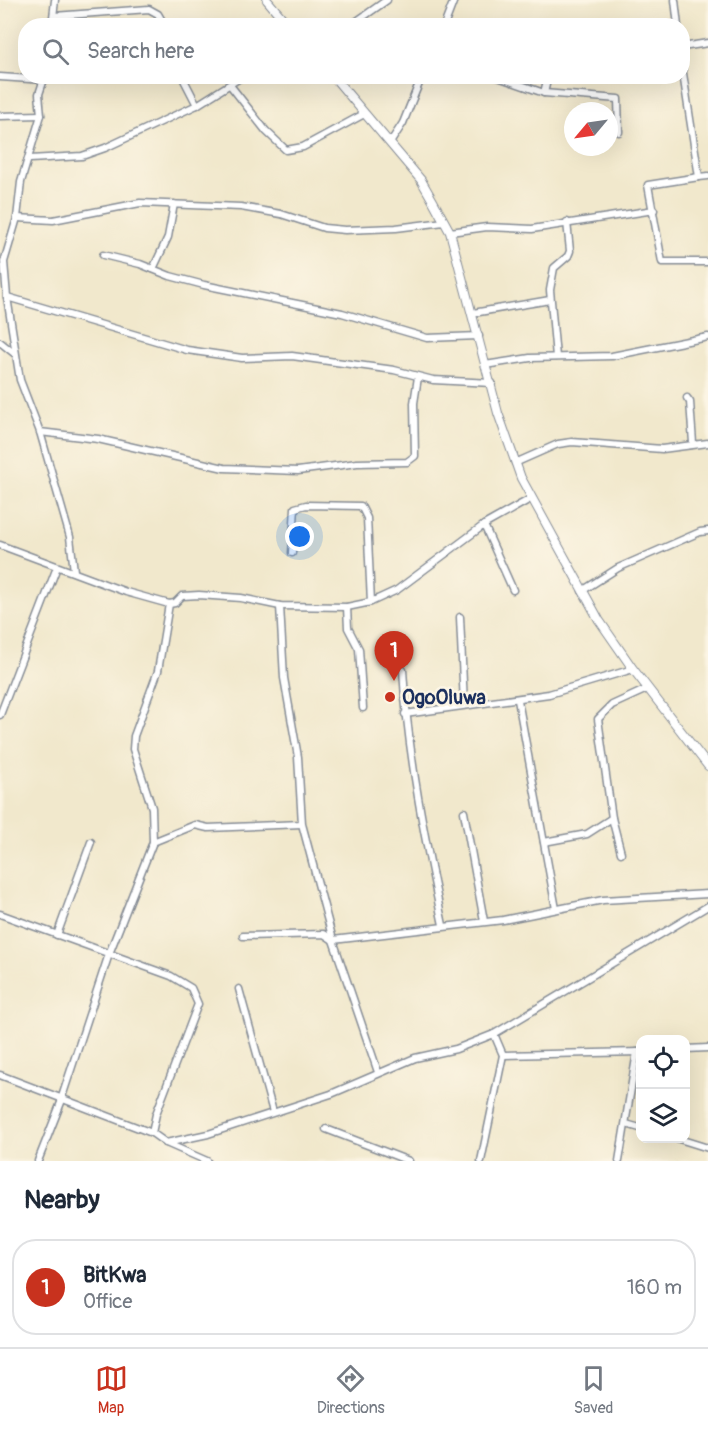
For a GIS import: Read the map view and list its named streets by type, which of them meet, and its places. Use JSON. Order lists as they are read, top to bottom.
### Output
{
  "places": ["OgoOluwa"],
  "north": "bottom left",
  "page": {
    "search": "Search here",
    "pins": "1",
    "heading": "Nearby",
    "list": [
      {
        "mark": "1",
        "name": "BitKwa",
        "note": "Office",
        "value": "160 m"
      }
    ],
    "nav": ["Map", "Directions", "Saved"]
  }
}
